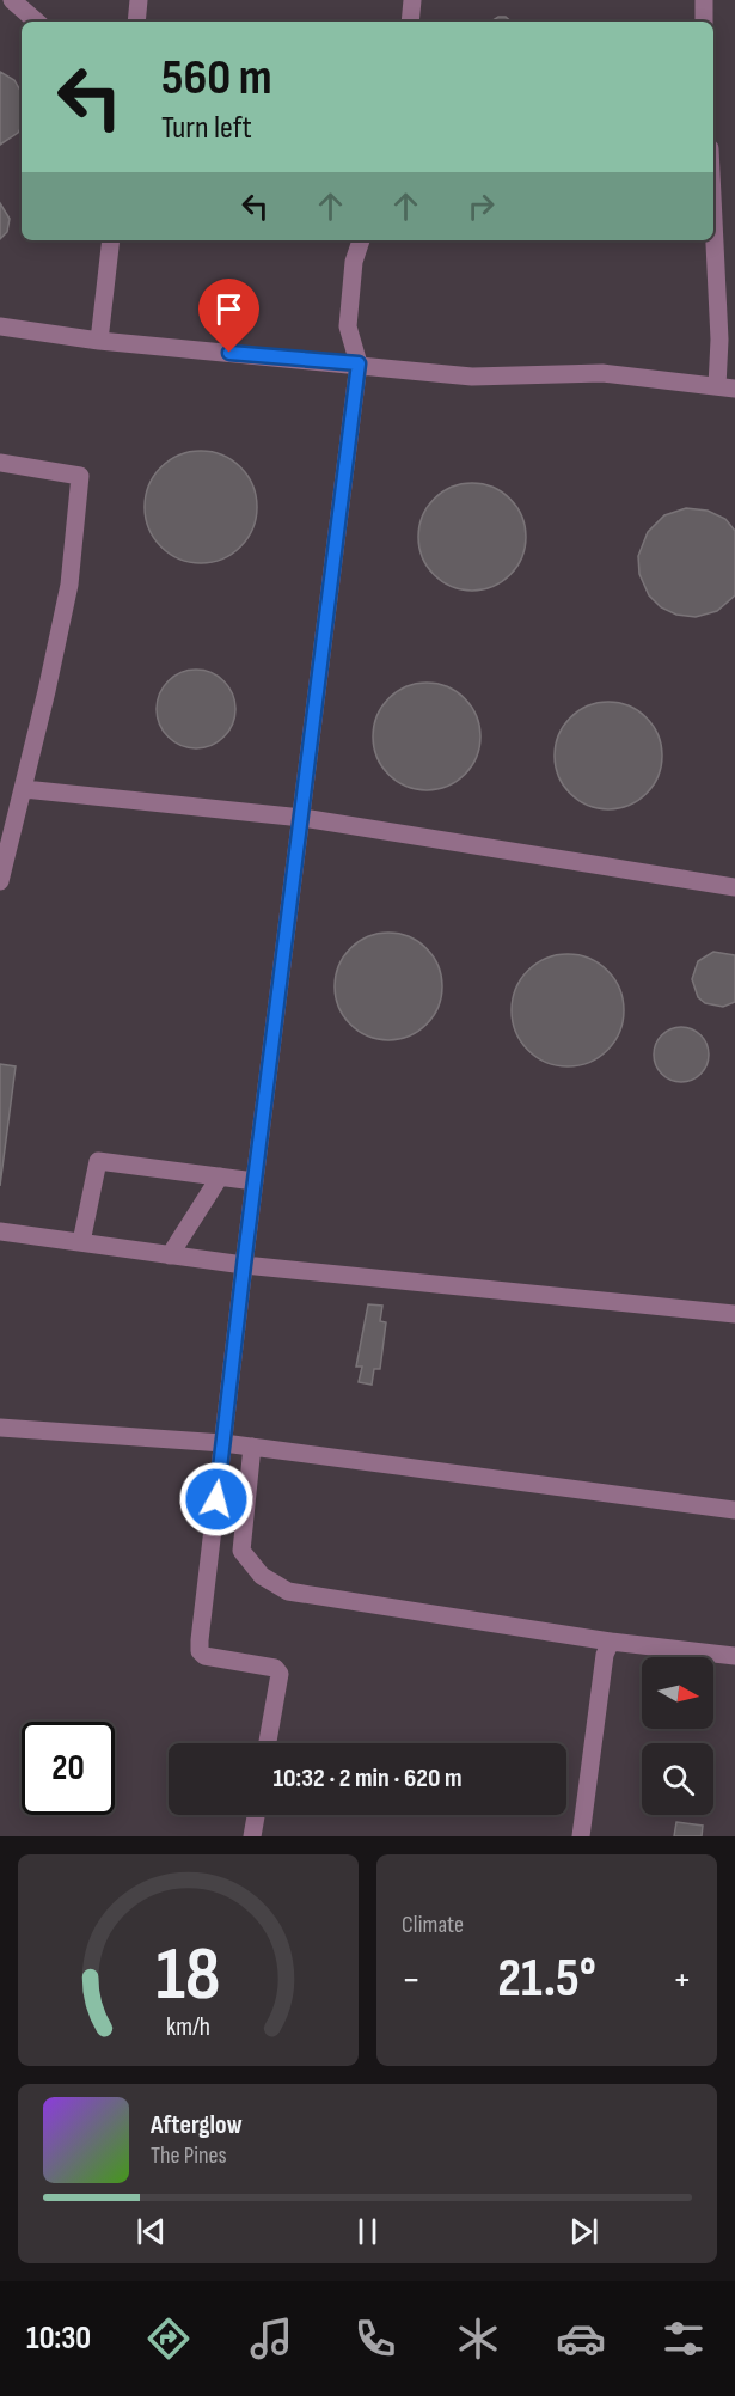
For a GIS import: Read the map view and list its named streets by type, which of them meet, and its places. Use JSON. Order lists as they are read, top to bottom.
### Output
{
  "north": "right",
  "page": {
    "turn": ["560 m", "Turn left"],
    "limit": "20",
    "trip": "10:32 · 2 min · 620 m",
    "tile": "Climate",
    "heat": ["−", "21.5°", "+"],
    "song": ["Afterglow", "The Pines"],
    "tabs": "10:30",
    "gauge": ["18", "km/h"]
  }
}
